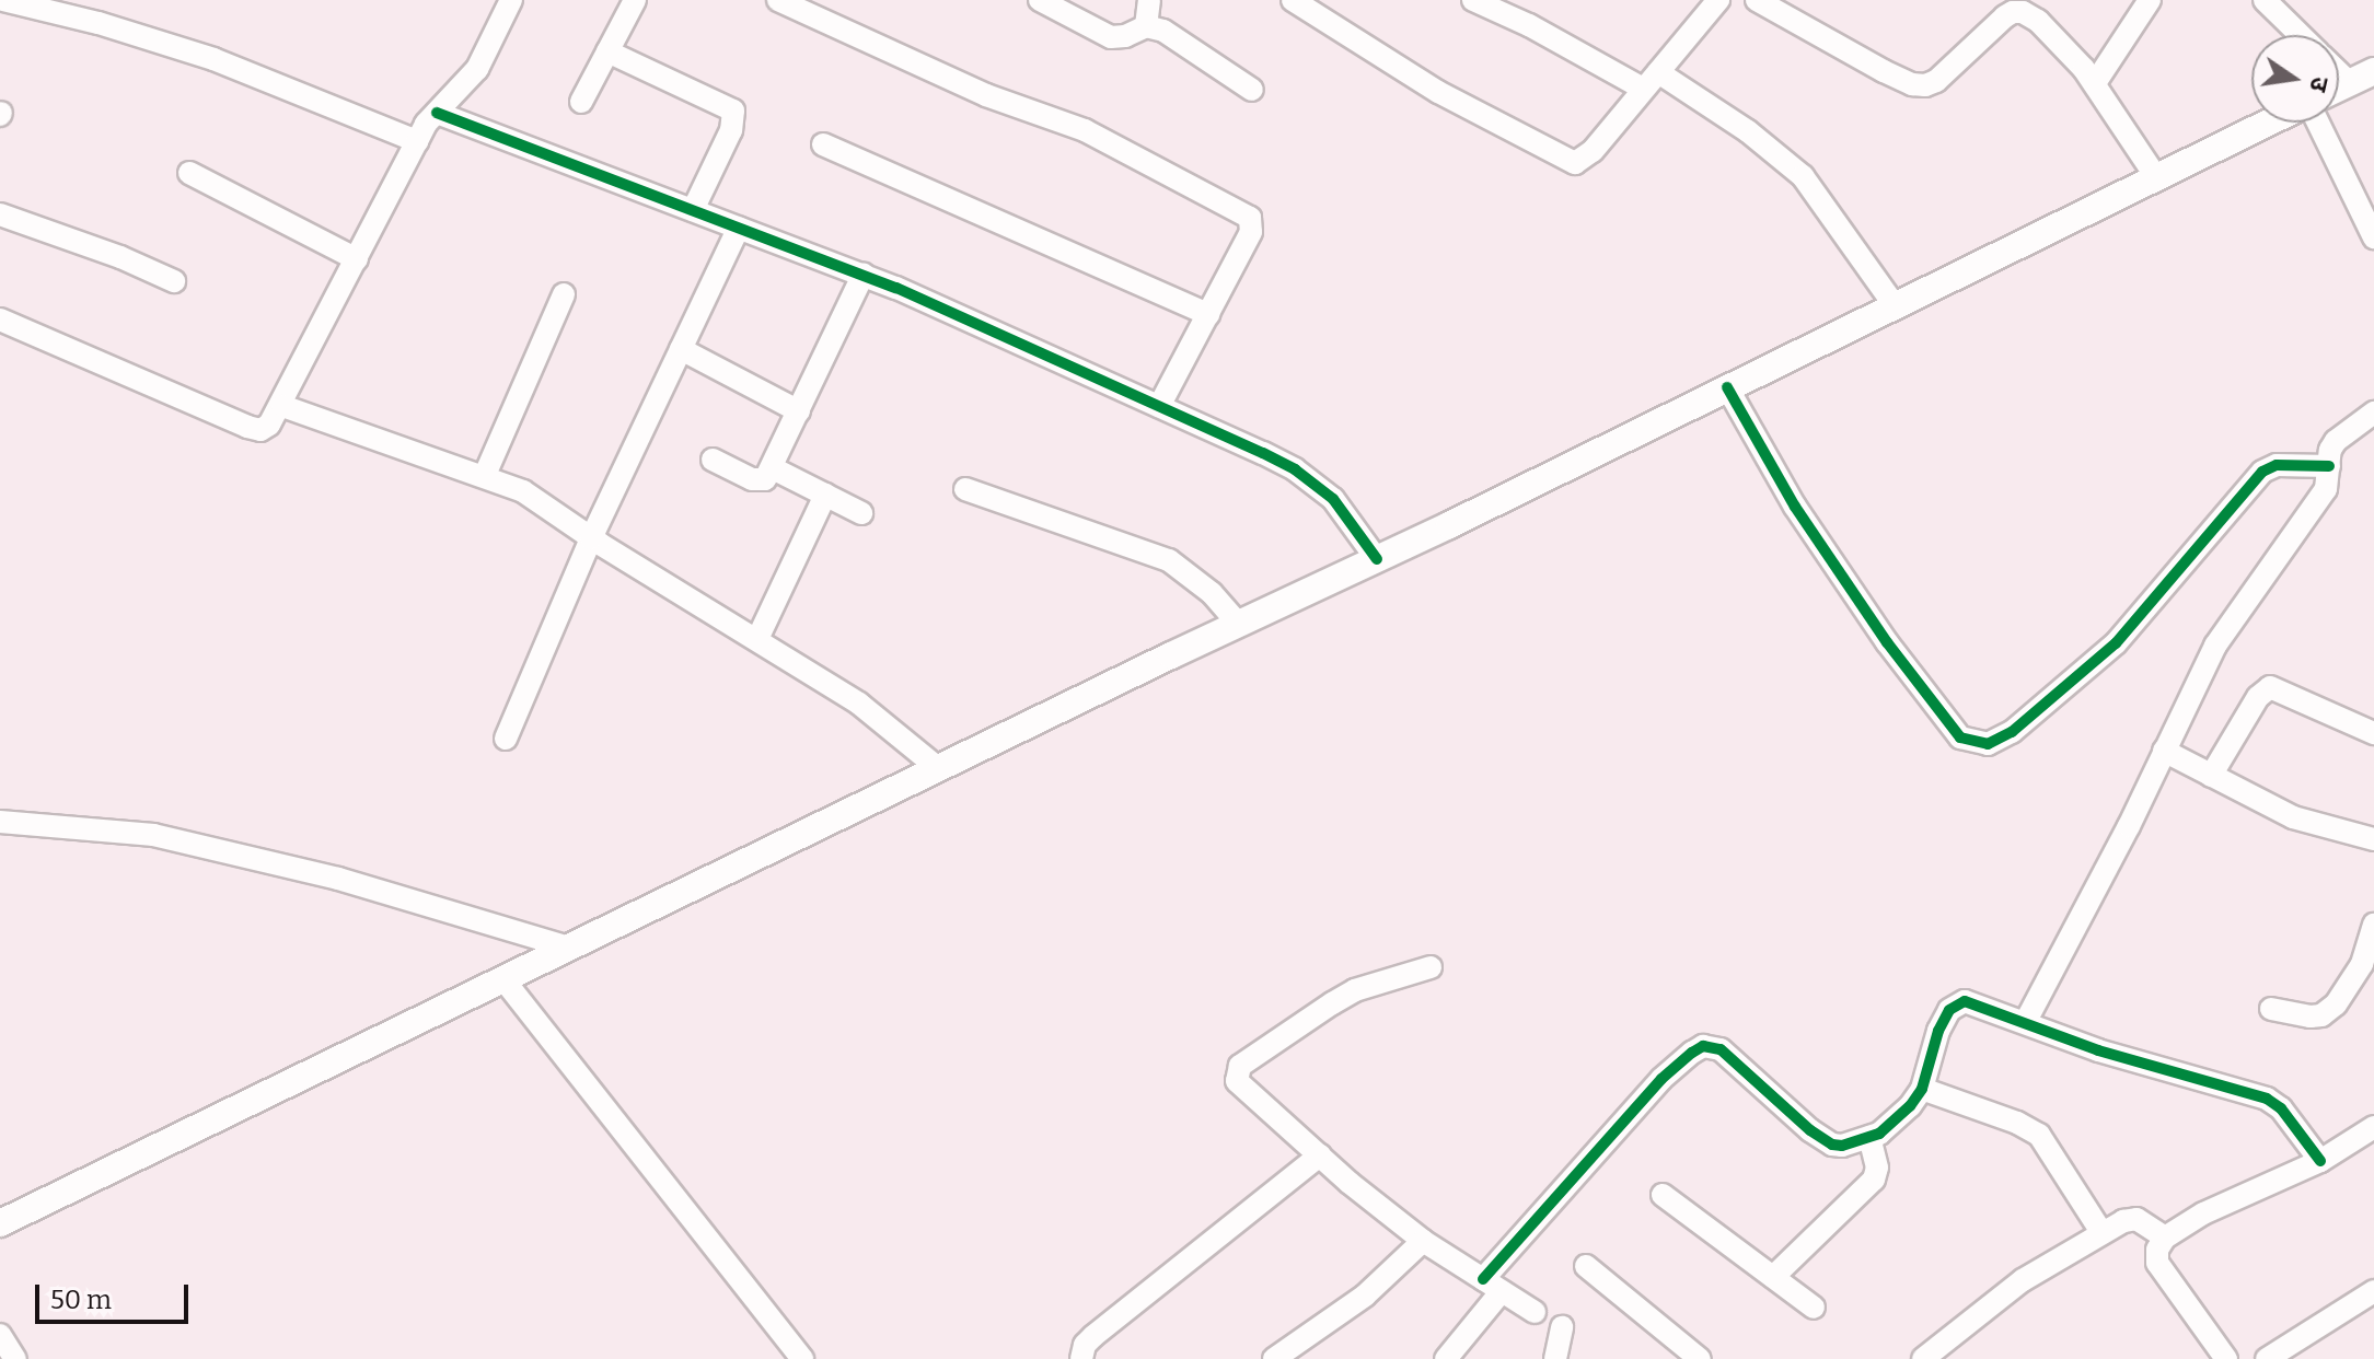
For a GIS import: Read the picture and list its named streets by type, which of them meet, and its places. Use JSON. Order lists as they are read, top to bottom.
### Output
{
  "scale_bar": "50 m",
  "north": "right"
}
